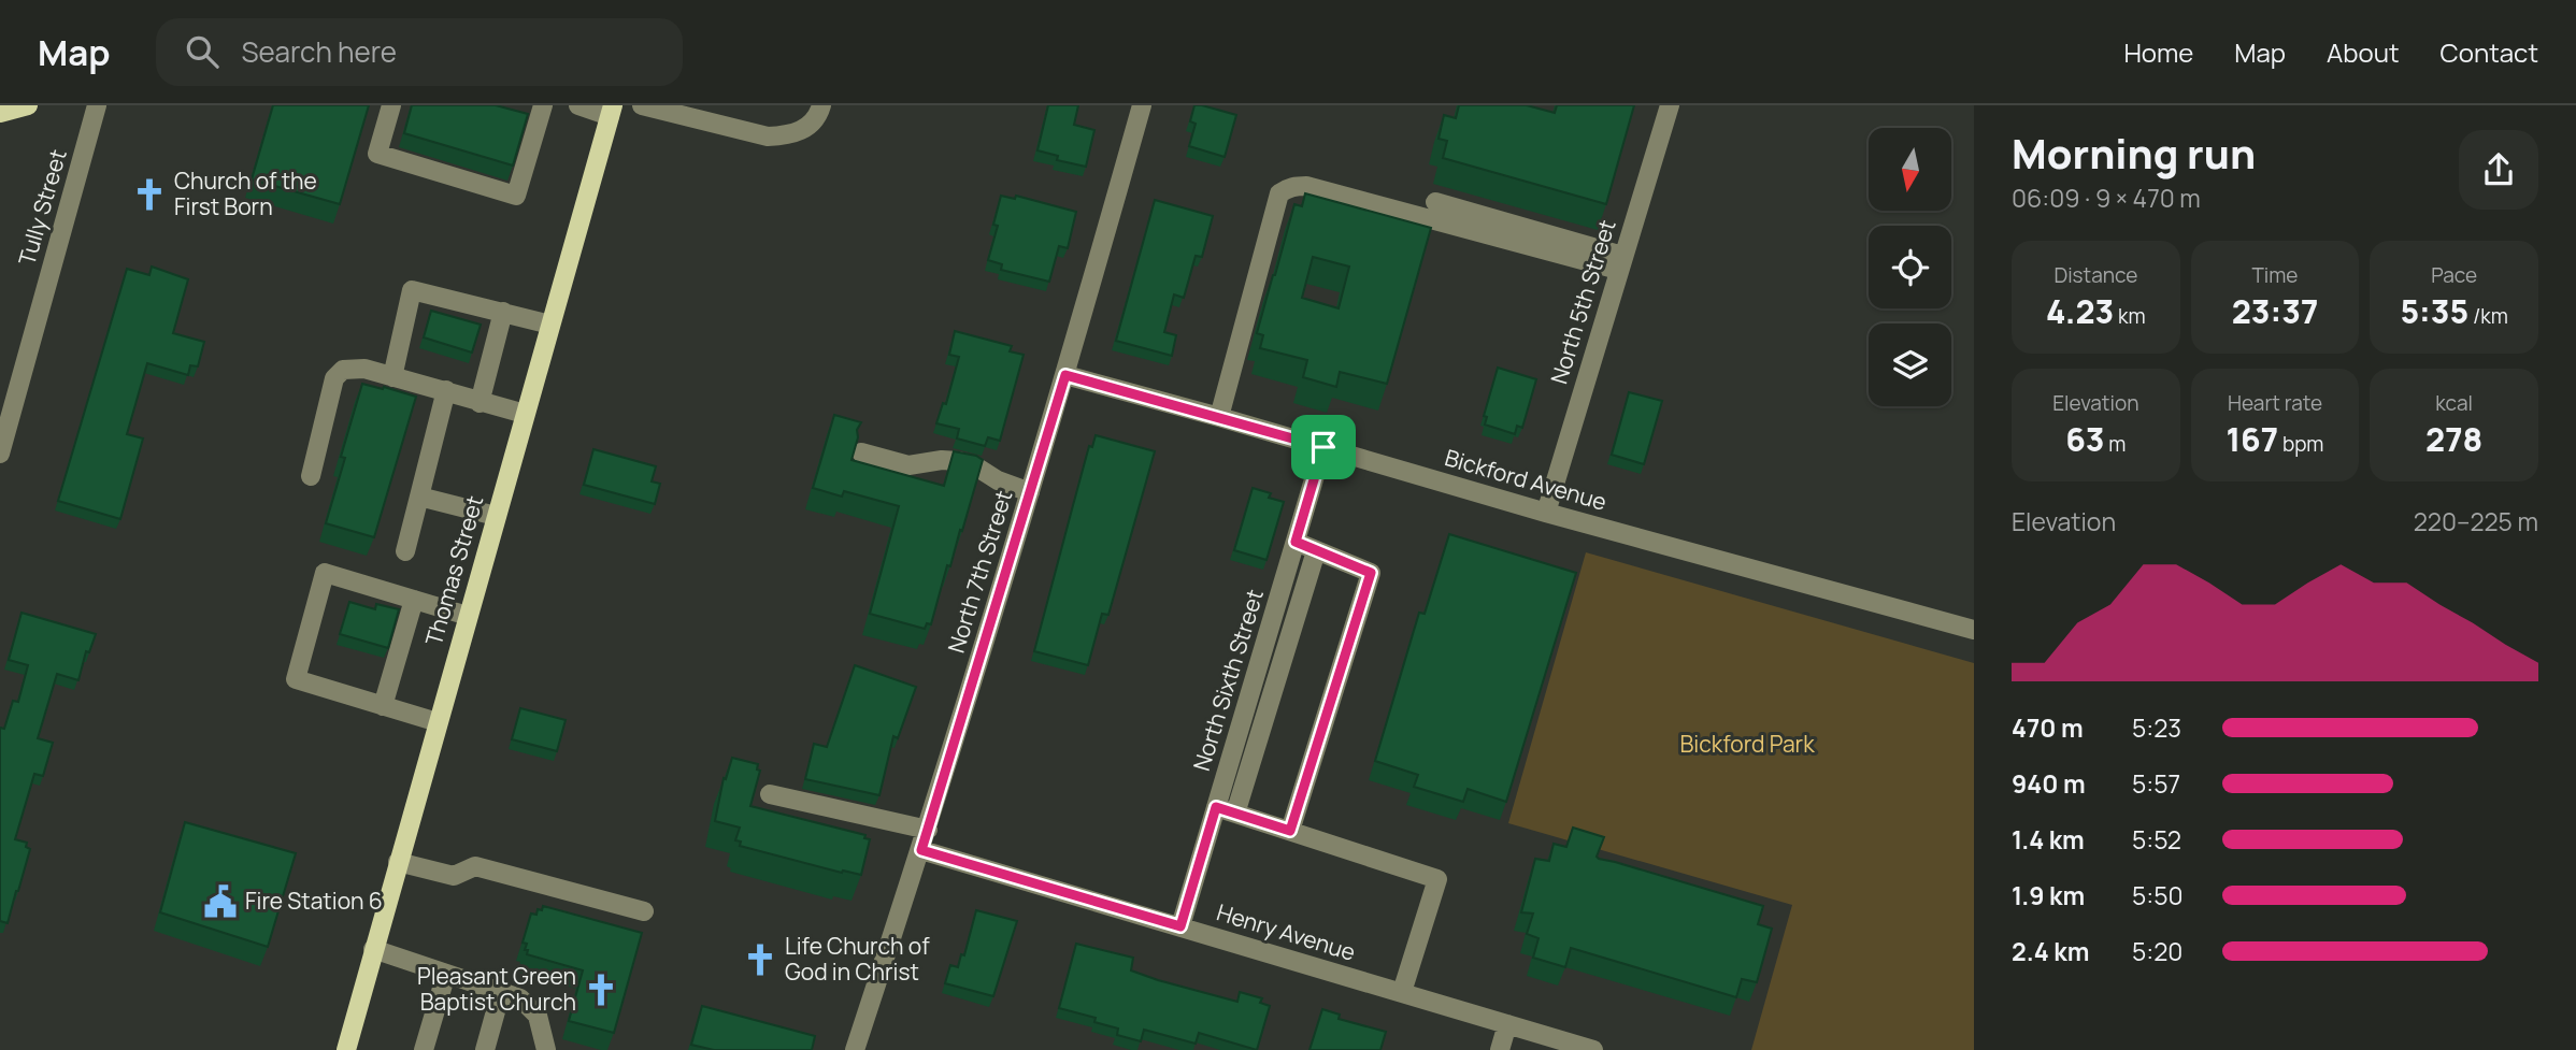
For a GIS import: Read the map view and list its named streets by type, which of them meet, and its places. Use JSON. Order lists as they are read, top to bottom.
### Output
{
  "streets": {
    "main road": ["Thomas Street"],
    "street": [
      "Tully Street",
      "North 5th Street",
      "Bickford Avenue",
      "North 7th Street",
      "North Sixth Street",
      "Henry Avenue"
    ]
  },
  "crossings": [
    ["North 5th Street", "Bickford Avenue"],
    ["Bickford Avenue", "North 7th Street"],
    ["Bickford Avenue", "North Sixth Street"],
    ["North 7th Street", "Henry Avenue"],
    ["North Sixth Street", "Henry Avenue"]
  ],
  "parks": ["Bickford Park"],
  "places": {
    "church": ["Church of the First Born", "Life Church of God in Christ", "Pleasant Green Baptist Church"],
    "public building": ["Fire Station 6"]
  },
  "north": "bottom",
  "page": {
    "header": "Map",
    "search": "Search here",
    "nav": [
      "Home",
      "Map",
      "About",
      "Contact"
    ],
    "heading": ["Morning run", "06:09 · 9 × 470 m"],
    "stats": [
      ["Distance", "4.23 km"],
      ["Time", "23:37"],
      ["Pace", "5:35 /km"],
      ["Elevation", "63 m"],
      ["Heart rate", "167 bpm"],
      ["kcal", "278"]
    ],
    "chart": ["Elevation", "220–225 m"],
    "list": [
      {
        "name": "470 m",
        "note": "5:23"
      },
      {
        "name": "940 m",
        "note": "5:57"
      },
      {
        "name": "1.4 km",
        "note": "5:52"
      },
      {
        "name": "1.9 km",
        "note": "5:50"
      },
      {
        "name": "2.4 km",
        "note": "5:20"
      }
    ]
  }
}
